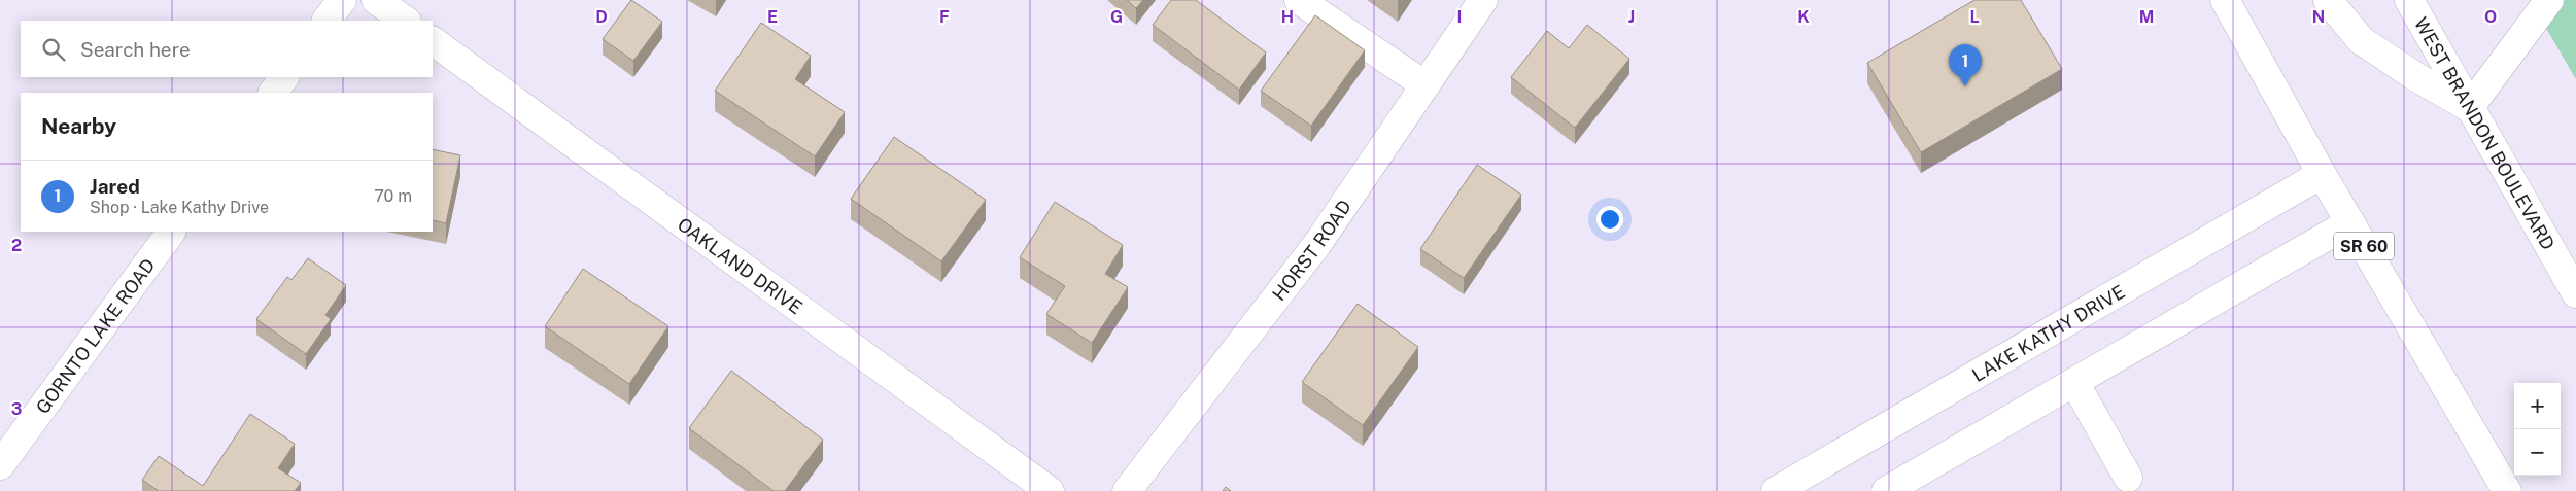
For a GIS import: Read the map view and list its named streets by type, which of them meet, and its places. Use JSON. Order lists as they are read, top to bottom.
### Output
{
  "streets": {
    "main road": [
      "WEST BRANDON BOULEVARD",
      "SR 60",
      "HORST ROAD",
      "OAKLAND DRIVE",
      "LAKE KATHY DRIVE",
      "GORNTO LAKE ROAD"
    ]
  },
  "crossings": [
    ["SR 60", "LAKE KATHY DRIVE"]
  ],
  "page": {
    "search": "Search here",
    "pins": "1",
    "heading": "Nearby",
    "list": [
      {
        "mark": "1",
        "name": "Jared",
        "note": "Shop · Lake Kathy Drive",
        "value": "70 m"
      }
    ],
    "map_buttons": ["+", "−"]
  },
  "grid": {
    "columns": [
      "D",
      "E",
      "F",
      "G",
      "H",
      "I",
      "J",
      "K",
      "L",
      "M",
      "N",
      "O"
    ],
    "rows": ["2", "3"]
  }
}
